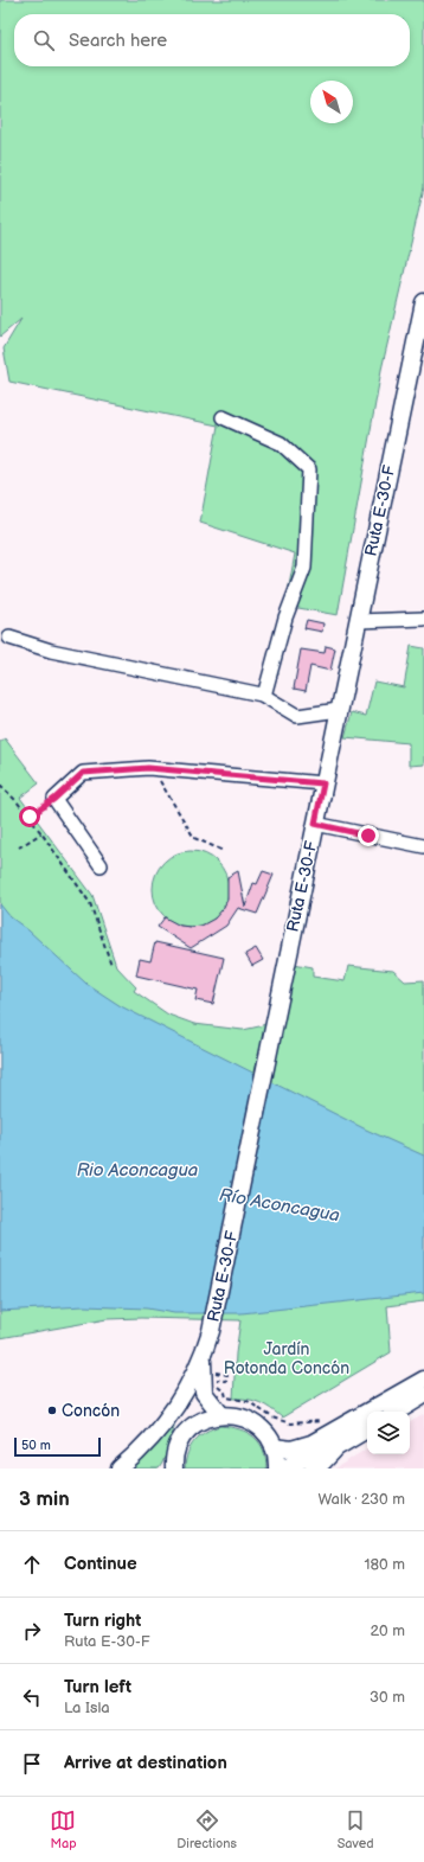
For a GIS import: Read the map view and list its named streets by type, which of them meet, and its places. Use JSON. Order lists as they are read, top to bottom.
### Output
{
  "streets": {
    "main road": ["Ruta E-30-F"]
  },
  "water": ["Rio Aconcagua", "Río Aconcagua"],
  "parks": ["Jardín Rotonda Concón"],
  "places": ["Concón"],
  "scale_bar": "50 m",
  "north": "top left",
  "page": {
    "search": "Search here",
    "scale": "50 m",
    "heading": ["3 min", "Walk · 230 m"],
    "list": [
      ["Continue", "180 m"],
      ["Turn right", "Ruta E-30-F", "20 m"],
      ["Turn left", "La Isla", "30 m"],
      "Arrive at destination"
    ],
    "nav": ["Map", "Directions", "Saved"]
  }
}
